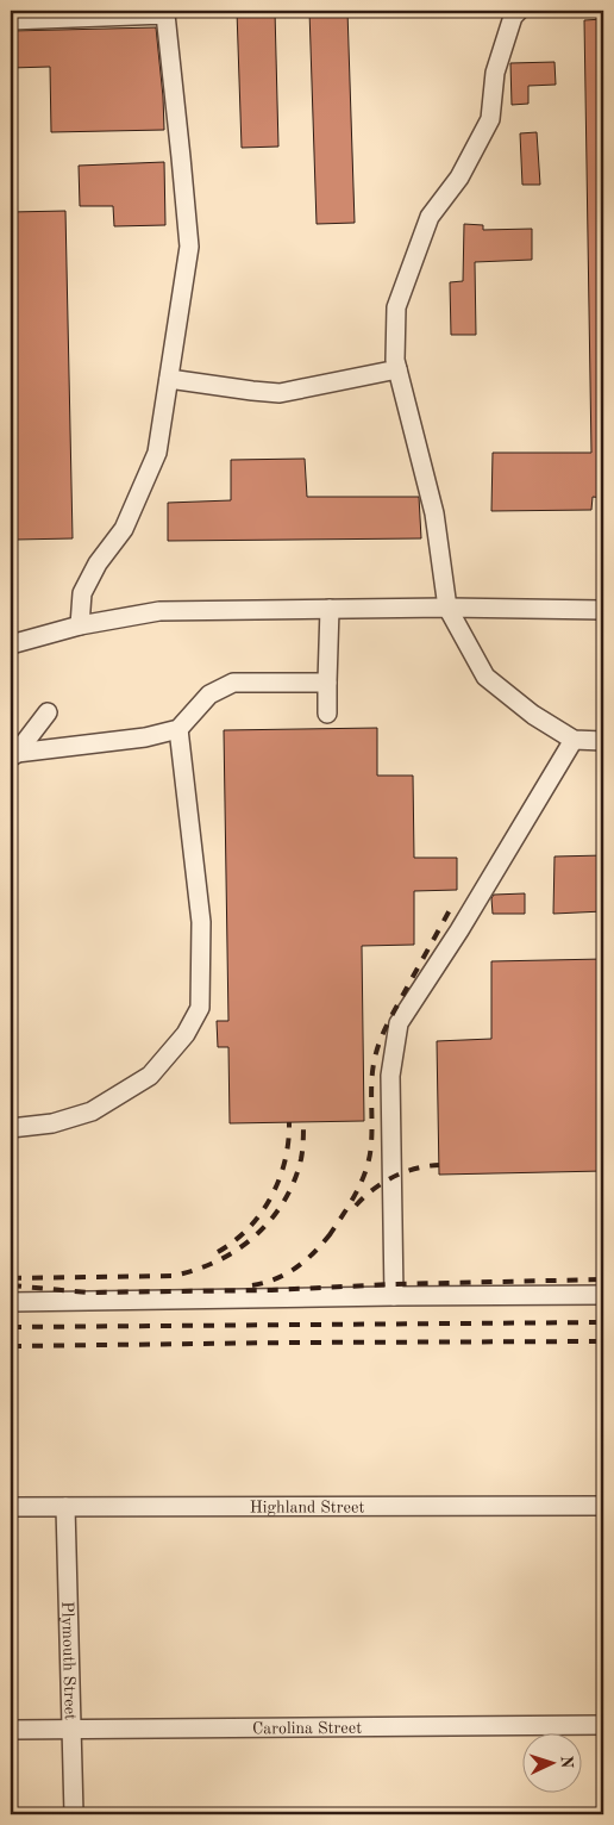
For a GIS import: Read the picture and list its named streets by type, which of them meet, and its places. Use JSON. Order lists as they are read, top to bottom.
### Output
{
  "streets": {
    "street": ["Highland Street", "Plymouth Street", "Carolina Street"]
  },
  "crossings": [
    ["Highland Street", "Plymouth Street"],
    ["Plymouth Street", "Carolina Street"]
  ],
  "north": "right"
}
